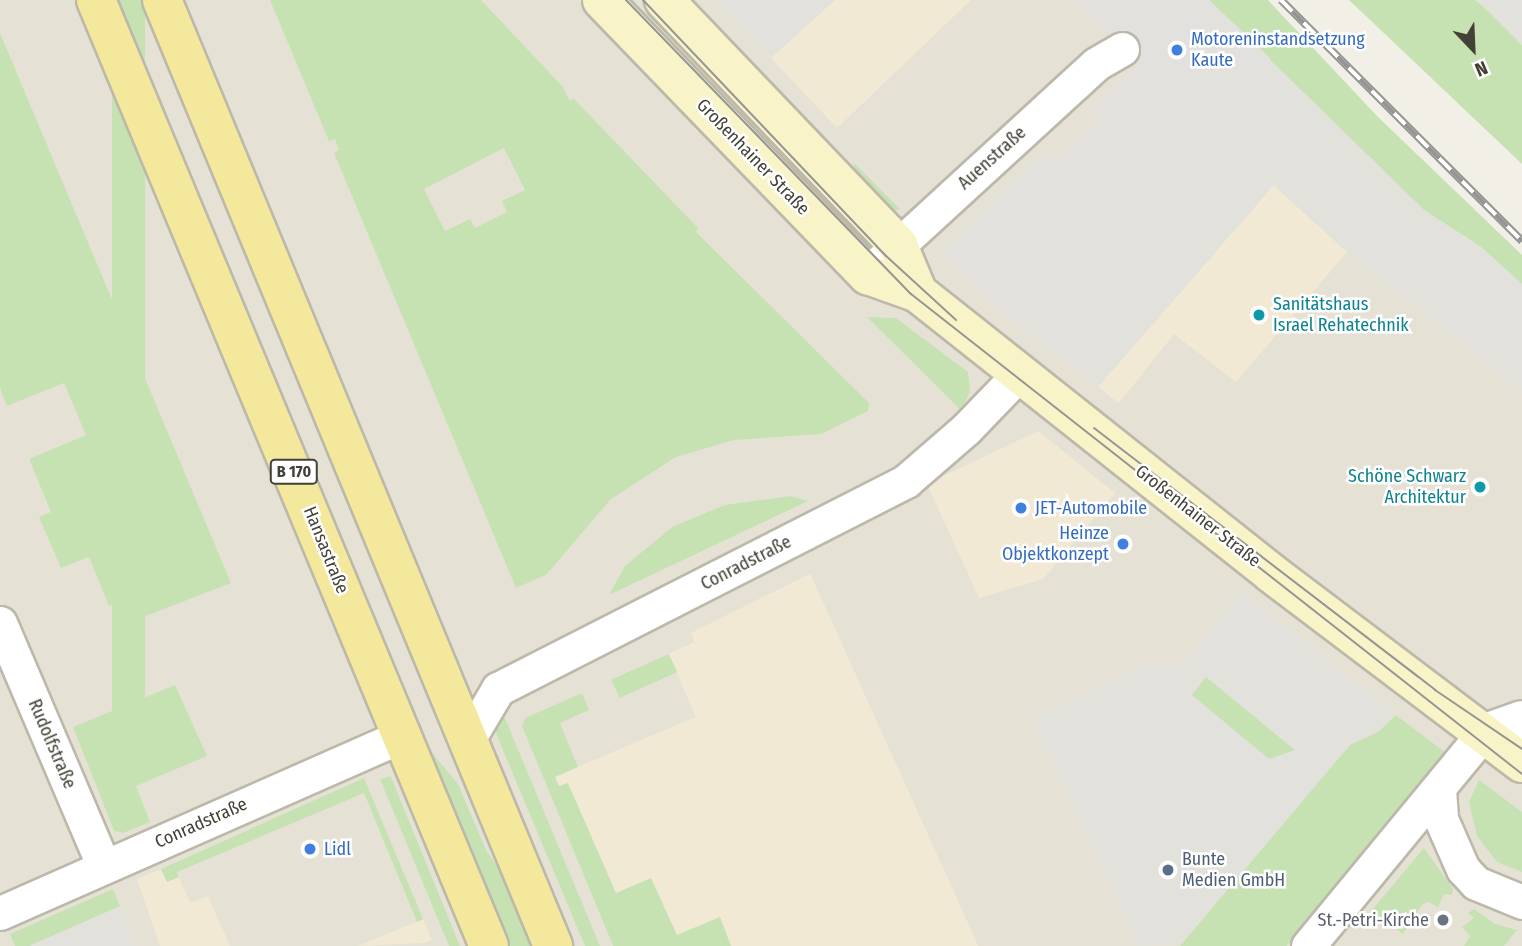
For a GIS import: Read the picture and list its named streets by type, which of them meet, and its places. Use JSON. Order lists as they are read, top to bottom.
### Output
{
  "streets": {
    "main road": ["Großenhainer Straße", "B 170", "Hansastraße"],
    "street": ["Auenstraße", "Conradstraße", "Rudolfstraße"]
  },
  "crossings": [
    ["Großenhainer Straße", "Auenstraße"],
    ["Großenhainer Straße", "Conradstraße"],
    ["Hansastraße", "Conradstraße"],
    ["Conradstraße", "Rudolfstraße"]
  ],
  "places": [
    "Motoreninstandsetzung Kaute",
    "Sanitätshaus Israel Rehatechnik",
    "Schöne Schwarz Architektur",
    "JET-Automobile",
    "Heinze Objektkonzept",
    "Lidl",
    "Bunte Medien GmbH",
    "St.-Petri-Kirche"
  ],
  "north": "bottom right"
}
